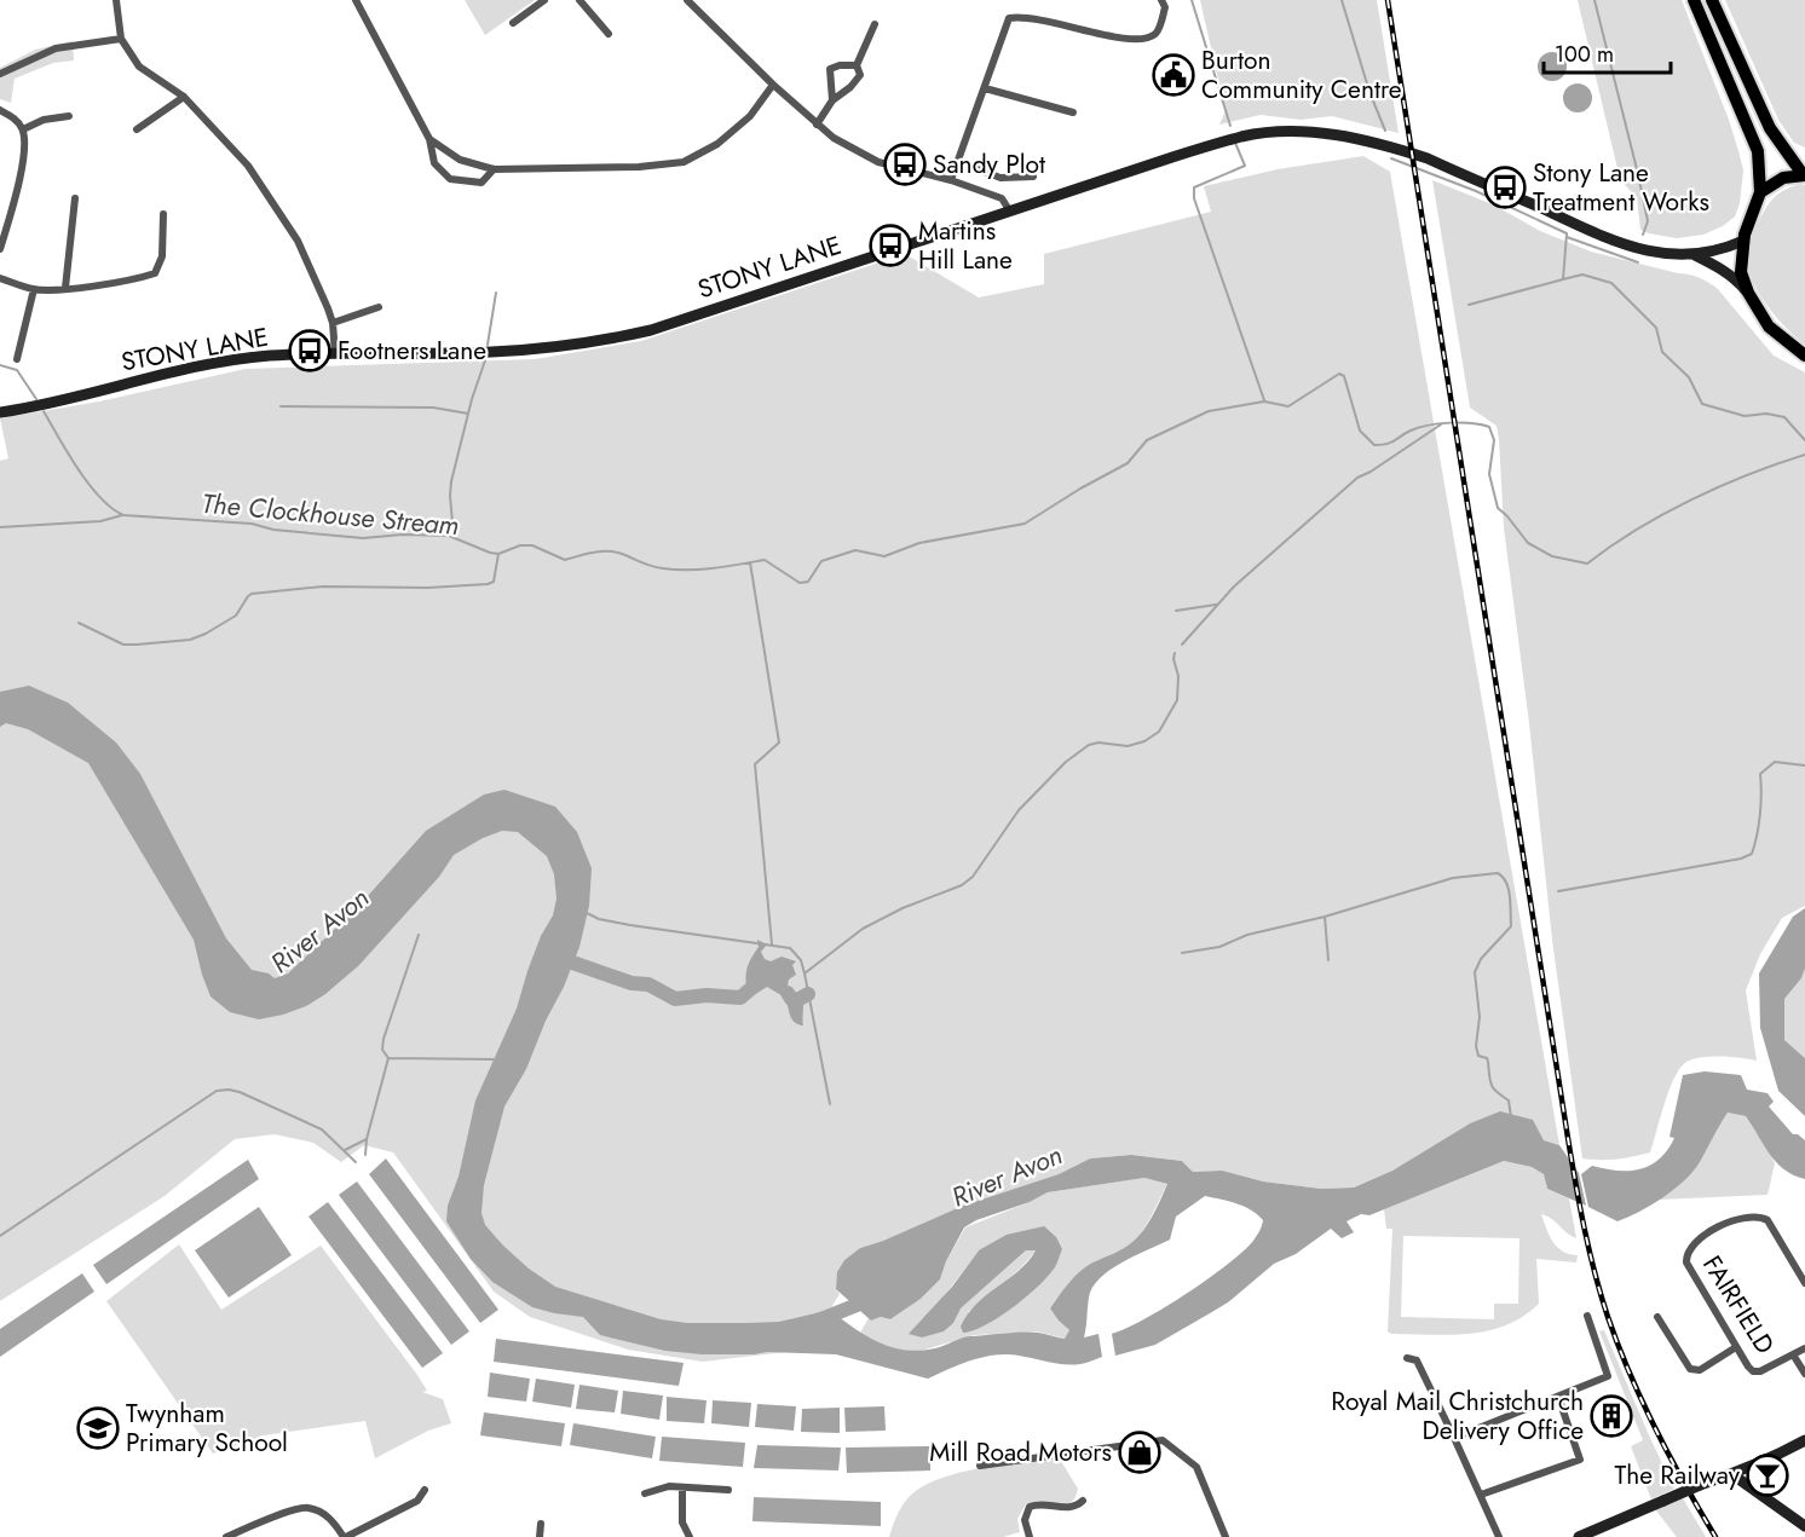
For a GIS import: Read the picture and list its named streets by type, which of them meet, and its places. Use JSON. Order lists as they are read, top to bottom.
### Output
{
  "streets": {
    "main road": ["STONY LANE"],
    "street": ["FAIRFIELD"]
  },
  "water": ["The Clockhouse Stream", "River Avon"],
  "places": {
    "public building": ["Burton Community Centre"],
    "bus stop": [
      "Sandy Plot",
      "Stony Lane Treatment Works",
      "Martins Hill Lane",
      "Footners Lane"
    ],
    "building": ["Royal Mail Christchurch Delivery Office"],
    "school or university": ["Twynham Primary School"],
    "shop": ["Mill Road Motors"],
    "bar": ["The Railway"]
  },
  "scale_bar": "100 m"
}
